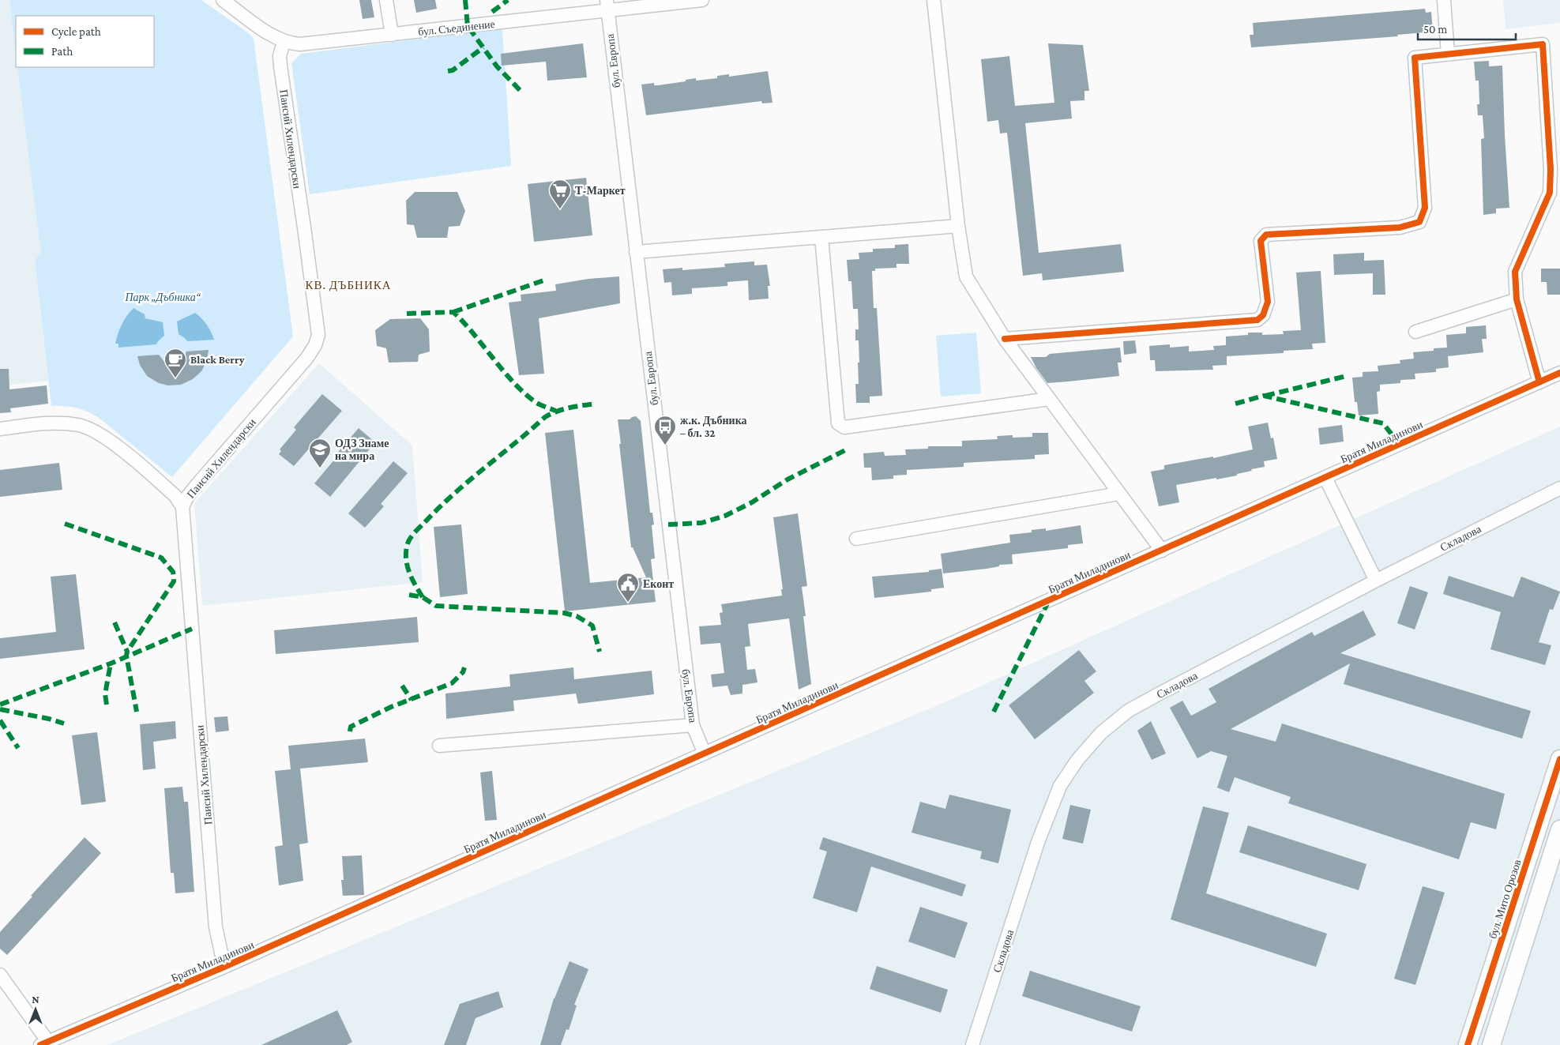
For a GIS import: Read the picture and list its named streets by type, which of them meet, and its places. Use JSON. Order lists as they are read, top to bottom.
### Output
{
  "streets": {
    "main road": ["бул. Мито Орозов"],
    "street": [
      "бул. Съединение",
      "бул. Европа",
      "Паисий Хилендарски",
      "Братя Миладинови",
      "Складова"
    ]
  },
  "crossings": [
    ["бул. Съединение", "бул. Европа"],
    ["бул. Съединение", "Паисий Хилендарски"],
    ["бул. Европа", "Братя Миладинови"],
    ["Паисий Хилендарски", "Братя Миладинови"]
  ],
  "districts": ["КВ. ДЪБНИКА"],
  "parks": ["Парк „Дъбника“"],
  "places": {
    "supermarket": ["Т-Маркет"],
    "cafe": ["Black Berry"],
    "bus stop": ["ж.к. Дъбника – бл. 32"],
    "school or university": ["ОДЗ Знаме на мира"],
    "public building": ["Еконт"]
  },
  "legend": ["Cycle path", "Path"],
  "scale_bar": "50 m",
  "north": "top"
}
